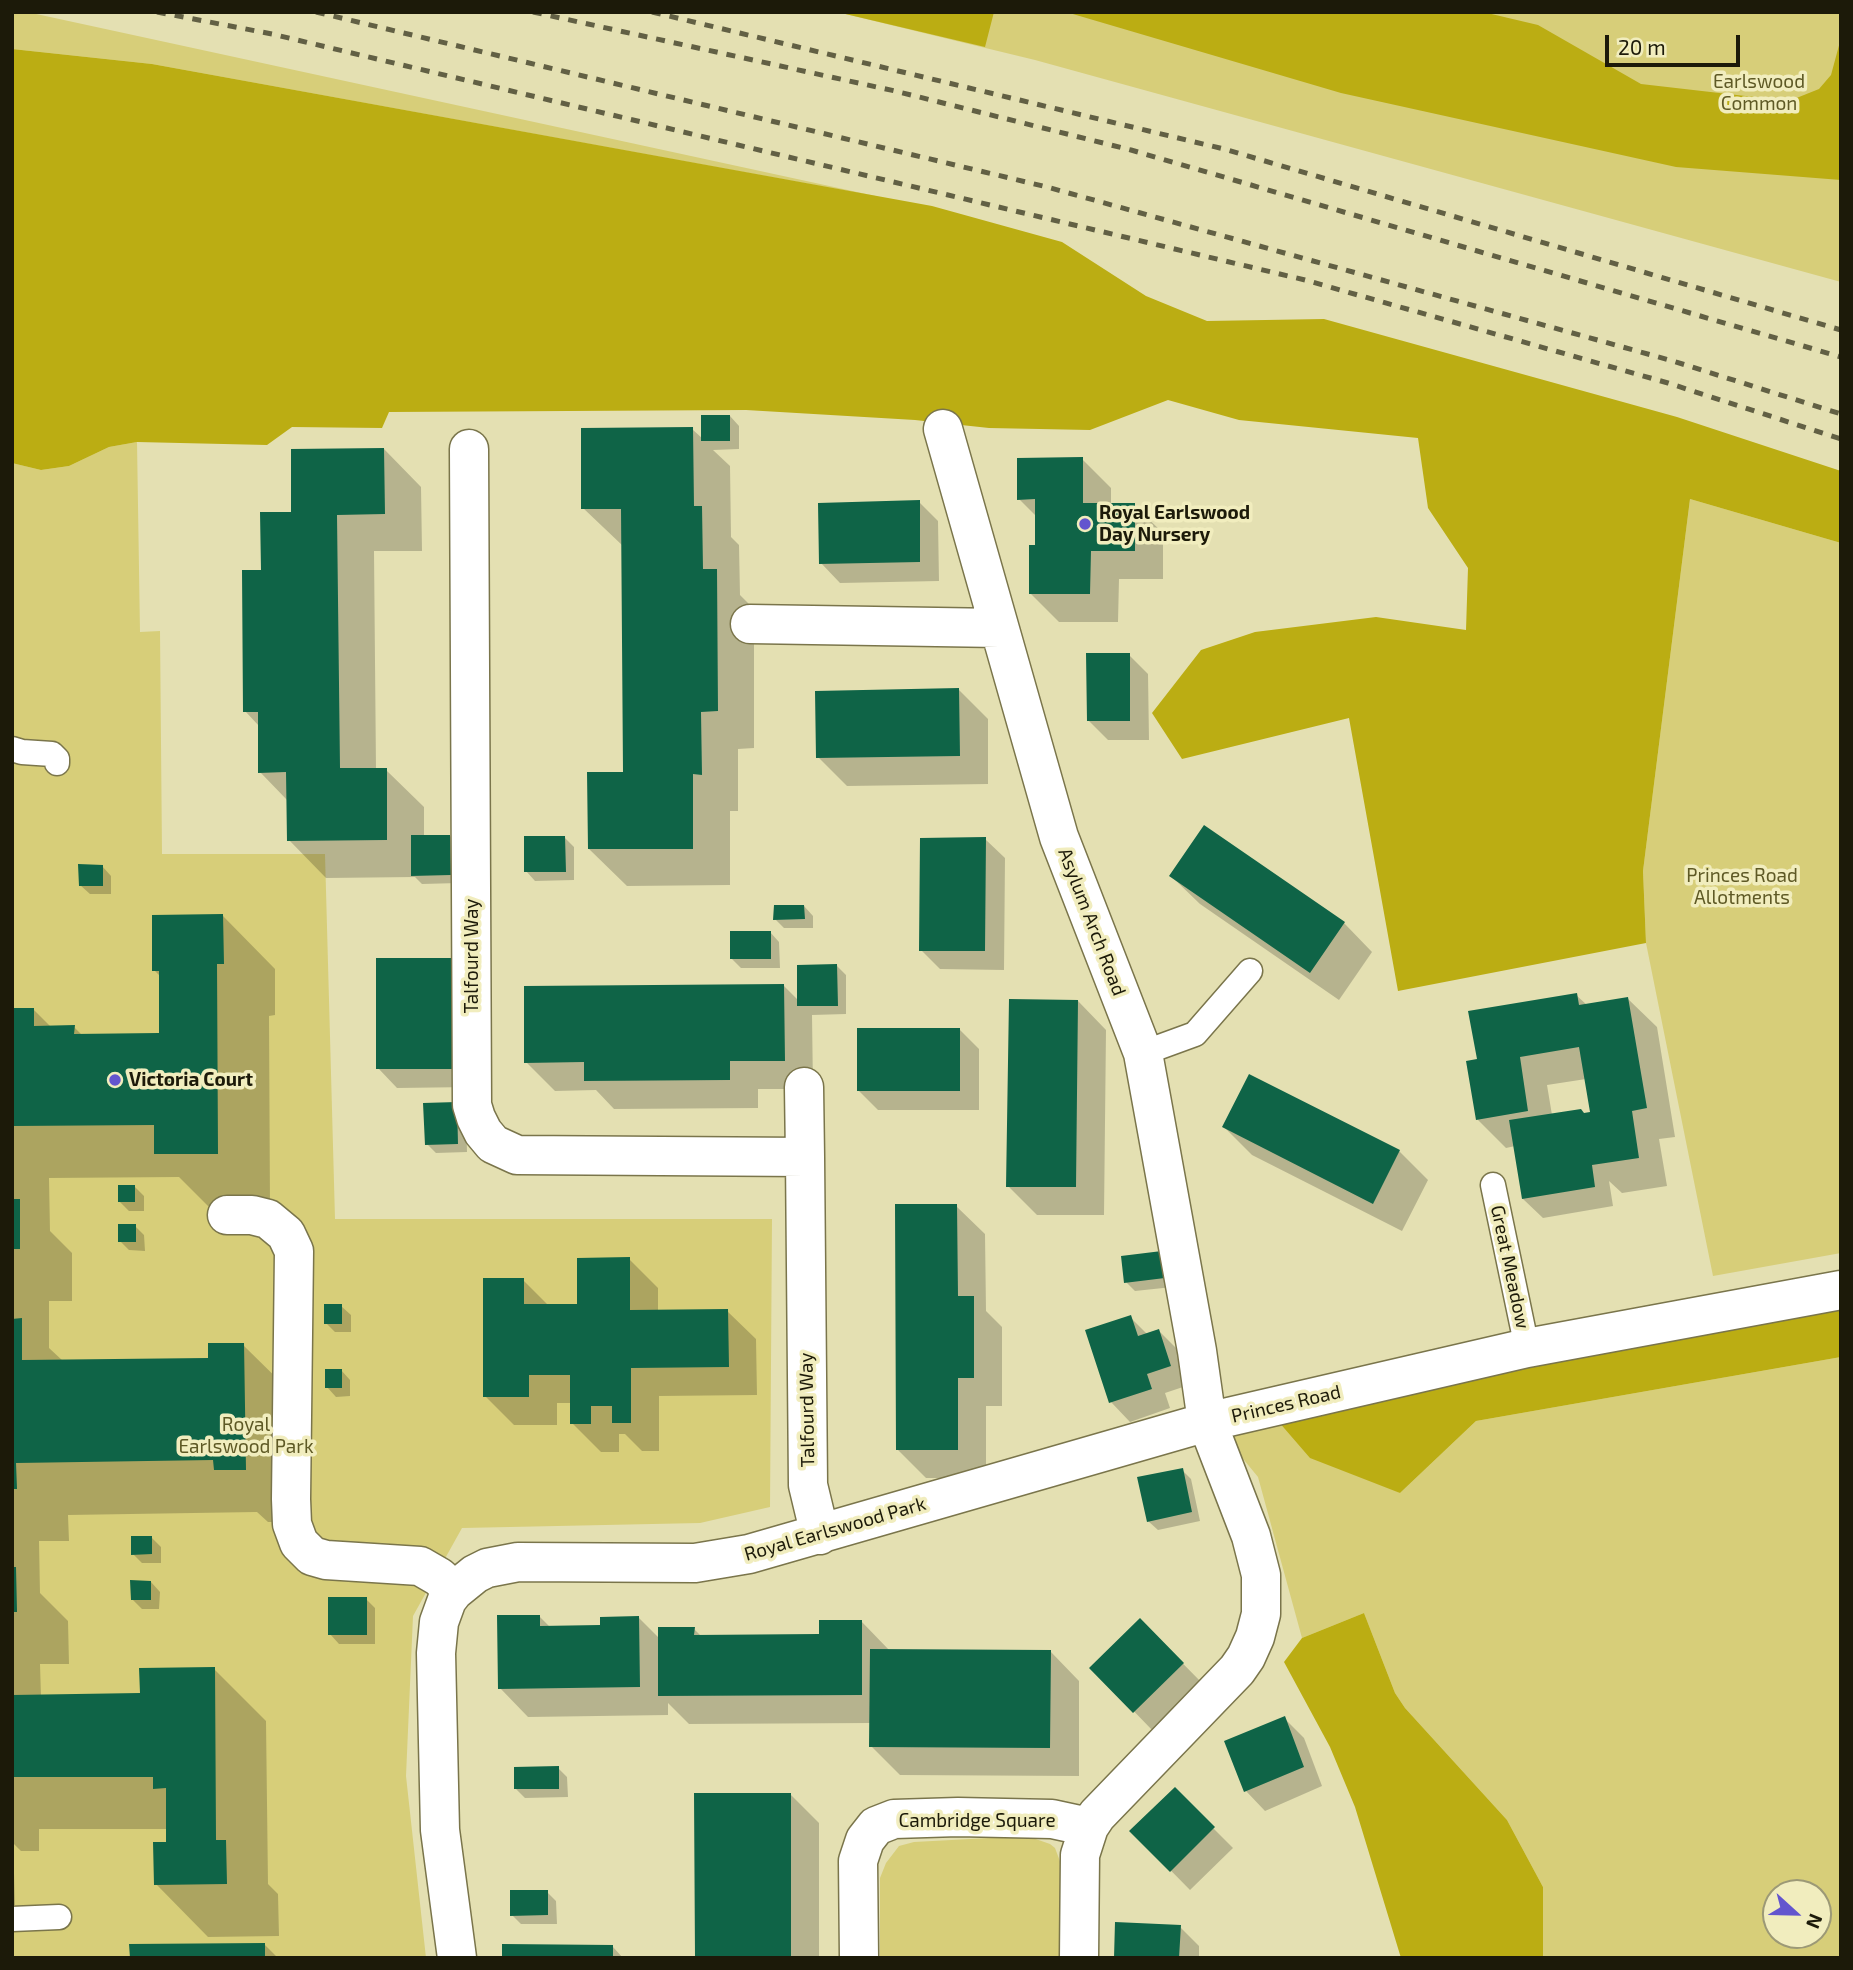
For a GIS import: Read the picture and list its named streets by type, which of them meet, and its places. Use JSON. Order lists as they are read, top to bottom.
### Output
{
  "streets": {
    "street": [
      "Asylum Arch Road",
      "Talfourd Way",
      "Princes Road",
      "Royal Earlswood Park",
      "Cambridge Square"
    ],
    "lane": ["Great Meadow"]
  },
  "crossings": [
    ["Asylum Arch Road", "Princes Road"],
    ["Asylum Arch Road", "Royal Earlswood Park"],
    ["Talfourd Way", "Royal Earlswood Park"],
    ["Great Meadow", "Princes Road"],
    ["Princes Road", "Royal Earlswood Park"],
    ["Princes Road", "Cambridge Square"]
  ],
  "parks": ["Earlswood Common", "Princes Road Allotments", "Royal Earlswood Park"],
  "places": ["Royal Earlswood Day Nursery", "Victoria Court"],
  "scale_bar": "20 m",
  "north": "right"
}
